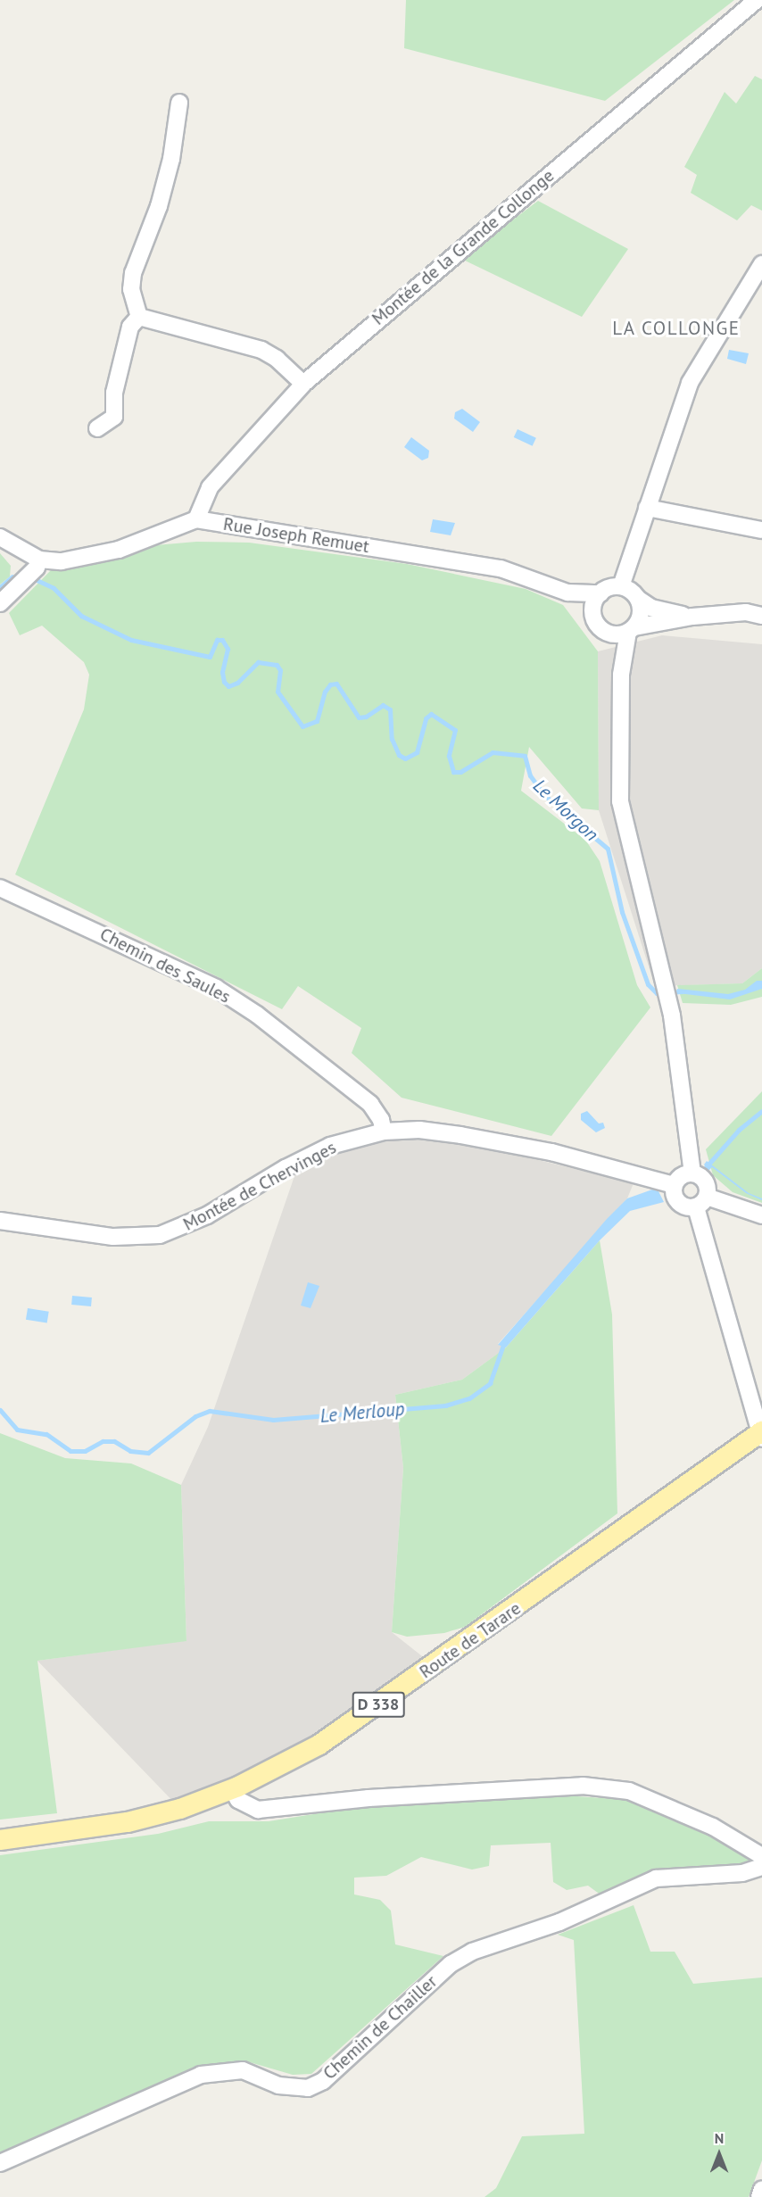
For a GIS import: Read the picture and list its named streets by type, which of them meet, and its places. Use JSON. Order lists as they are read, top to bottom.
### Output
{
  "streets": {
    "main road": ["Route de Tarare", "D 338"],
    "street": [
      "Montée de la Grande Collonge",
      "Rue Joseph Remuet",
      "Chemin des Saules",
      "Montée de Chervinges",
      "Chemin de Chailler"
    ]
  },
  "crossings": [
    ["Montée de la Grande Collonge", "Rue Joseph Remuet"],
    ["Chemin des Saules", "Montée de Chervinges"]
  ],
  "districts": ["LA COLLONGE"],
  "water": ["Le Morgon", "Le Merloup"],
  "north": "top"
}
